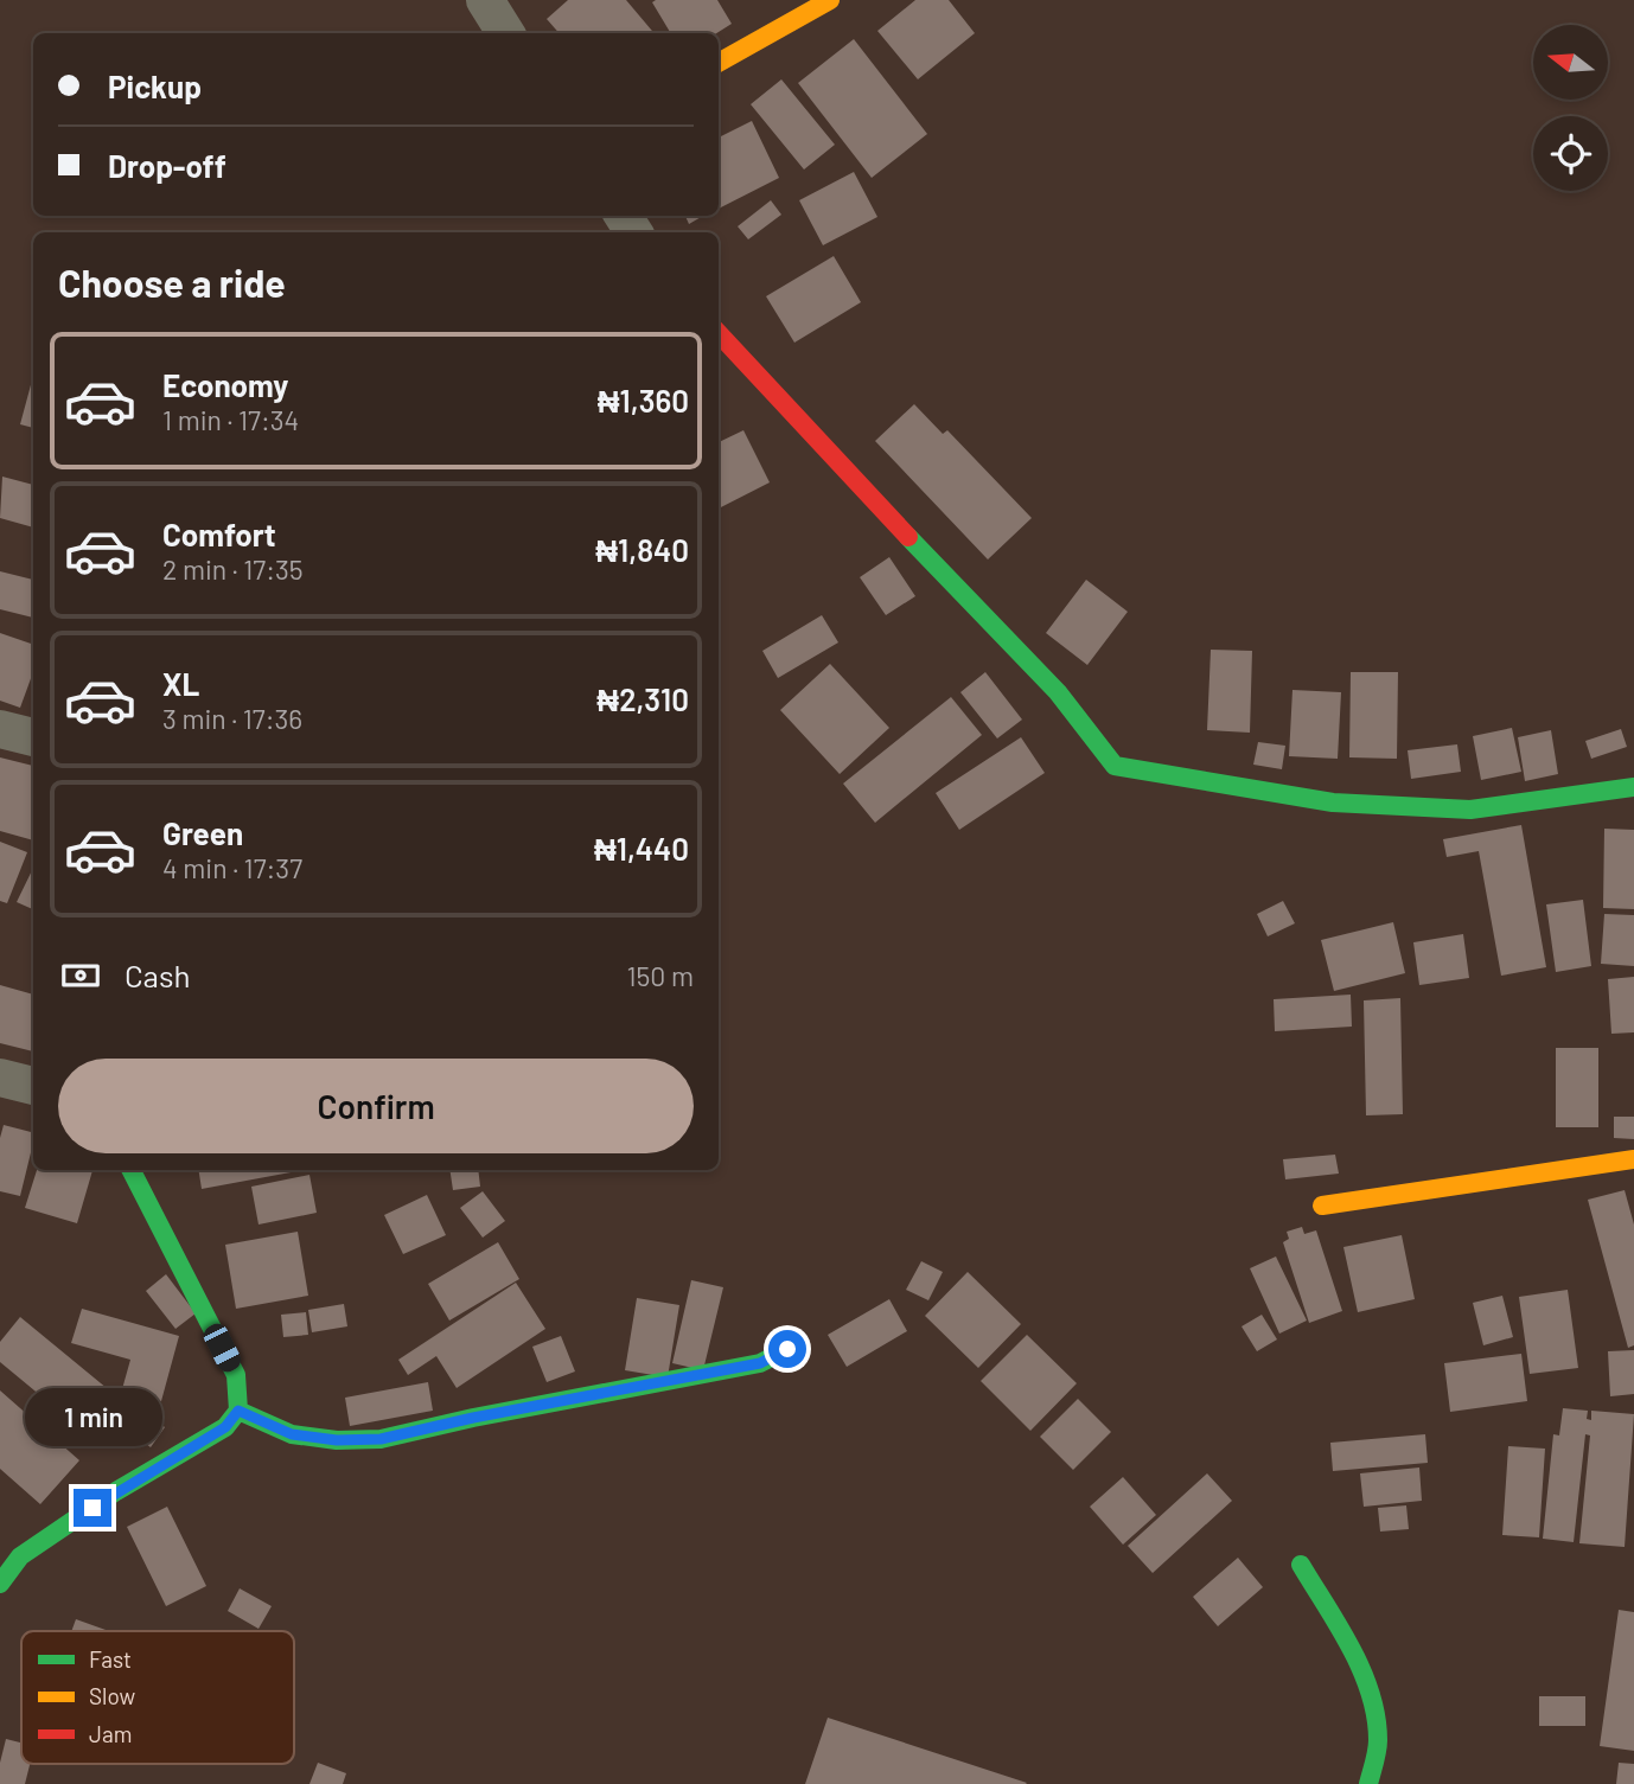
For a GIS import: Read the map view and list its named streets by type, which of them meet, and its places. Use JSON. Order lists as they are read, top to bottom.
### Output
{
  "legend": ["Fast", "Slow", "Jam"],
  "north": "left",
  "page": {
    "banner": ["Pickup", "Drop-off"],
    "heading": "Choose a ride",
    "list": [
      {
        "name": "Economy",
        "note": "1 min · 17:34",
        "value": "₦1,360"
      },
      {
        "name": "Comfort",
        "note": "2 min · 17:35",
        "value": "₦1,840"
      },
      {
        "name": "XL",
        "note": "3 min · 17:36",
        "value": "₦2,310"
      },
      {
        "name": "Green",
        "note": "4 min · 17:37",
        "value": "₦1,440"
      }
    ],
    "pay": ["Cash", "150 m"],
    "buttons": "Confirm",
    "bubble": "1 min"
  }
}
